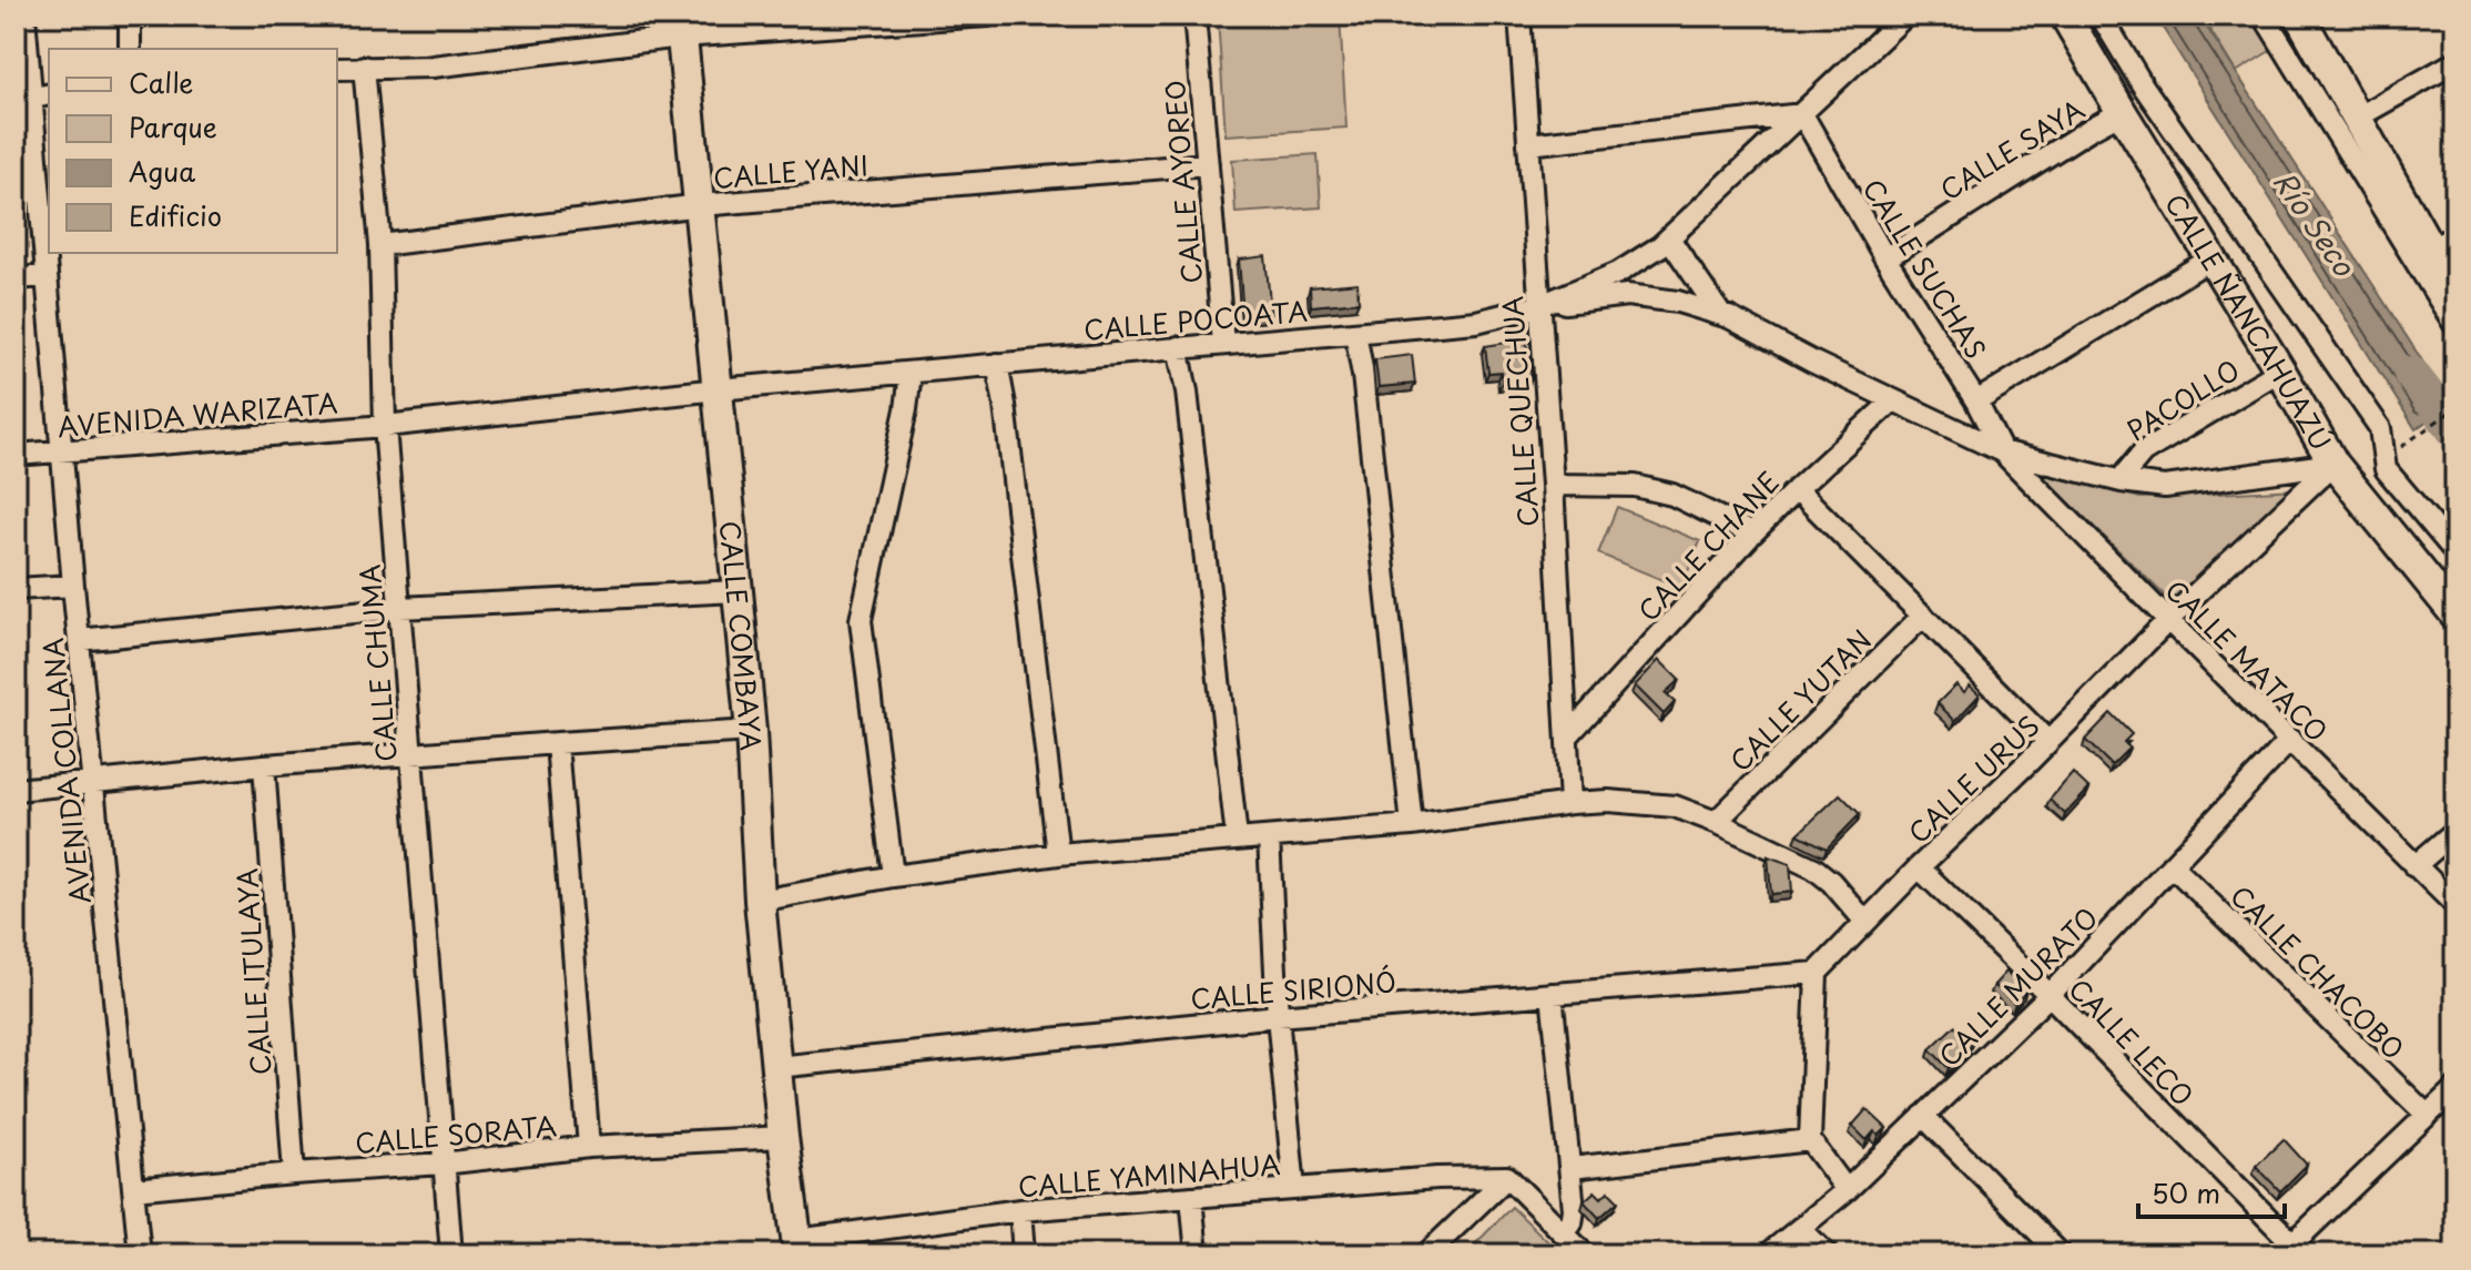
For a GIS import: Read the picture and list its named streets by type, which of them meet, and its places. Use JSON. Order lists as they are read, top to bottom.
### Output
{
  "streets": {
    "street": [
      "CALLE SAYA",
      "CALLE YANI",
      "CALLE AYOREO",
      "CALLE SUCHAS",
      "CALLE POCOATA",
      "CALLE ÑANCAHUAZÚ",
      "PACOLLO",
      "CALLE QUECHUA",
      "AVENIDA WARIZATA",
      "CALLE CHANE",
      "CALLE COMBAYA",
      "CALLE MATACO",
      "CALLE CHUMA",
      "CALLE YUTAN",
      "AVENIDA COLLANA",
      "CALLE URUS",
      "CALLE ITULAYA",
      "CALLE CHACOBO",
      "CALLE MURATO",
      "CALLE SIRIONÓ",
      "CALLE LECO",
      "CALLE SORATA",
      "CALLE YAMINAHUA"
    ]
  },
  "crossings": [
    ["CALLE SAYA", "CALLE SUCHAS"],
    ["CALLE SAYA", "CALLE ÑANCAHUAZÚ"],
    ["CALLE YANI", "CALLE AYOREO"],
    ["CALLE YANI", "CALLE COMBAYA"],
    ["CALLE YANI", "CALLE CHUMA"],
    ["CALLE AYOREO", "CALLE POCOATA"],
    ["CALLE SUCHAS", "CALLE POCOATA"],
    ["CALLE SUCHAS", "CALLE MATACO"],
    ["CALLE POCOATA", "CALLE QUECHUA"],
    ["CALLE POCOATA", "AVENIDA WARIZATA"],
    ["CALLE POCOATA", "CALLE COMBAYA"],
    ["CALLE POCOATA", "CALLE CHUMA"],
    ["CALLE ÑANCAHUAZÚ", "PACOLLO"],
    ["CALLE ÑANCAHUAZÚ", "CALLE URUS"],
    ["CALLE QUECHUA", "CALLE CHANE"],
    ["AVENIDA WARIZATA", "CALLE CHUMA"],
    ["AVENIDA WARIZATA", "AVENIDA COLLANA"],
    ["CALLE COMBAYA", "CALLE SIRIONÓ"],
    ["CALLE COMBAYA", "CALLE SORATA"],
    ["CALLE COMBAYA", "CALLE YAMINAHUA"],
    ["CALLE MATACO", "CALLE URUS"],
    ["CALLE MATACO", "CALLE MURATO"],
    ["CALLE CHUMA", "CALLE SORATA"],
    ["AVENIDA COLLANA", "CALLE SORATA"],
    ["CALLE URUS", "CALLE SIRIONÓ"],
    ["CALLE URUS", "CALLE LECO"],
    ["CALLE ITULAYA", "CALLE SORATA"],
    ["CALLE CHACOBO", "CALLE MURATO"],
    ["CALLE MURATO", "CALLE LECO"]
  ],
  "water": ["Río Seco"],
  "legend": [
    "Calle",
    "Parque",
    "Agua",
    "Edificio"
  ],
  "scale_bar": "50 m"
}
